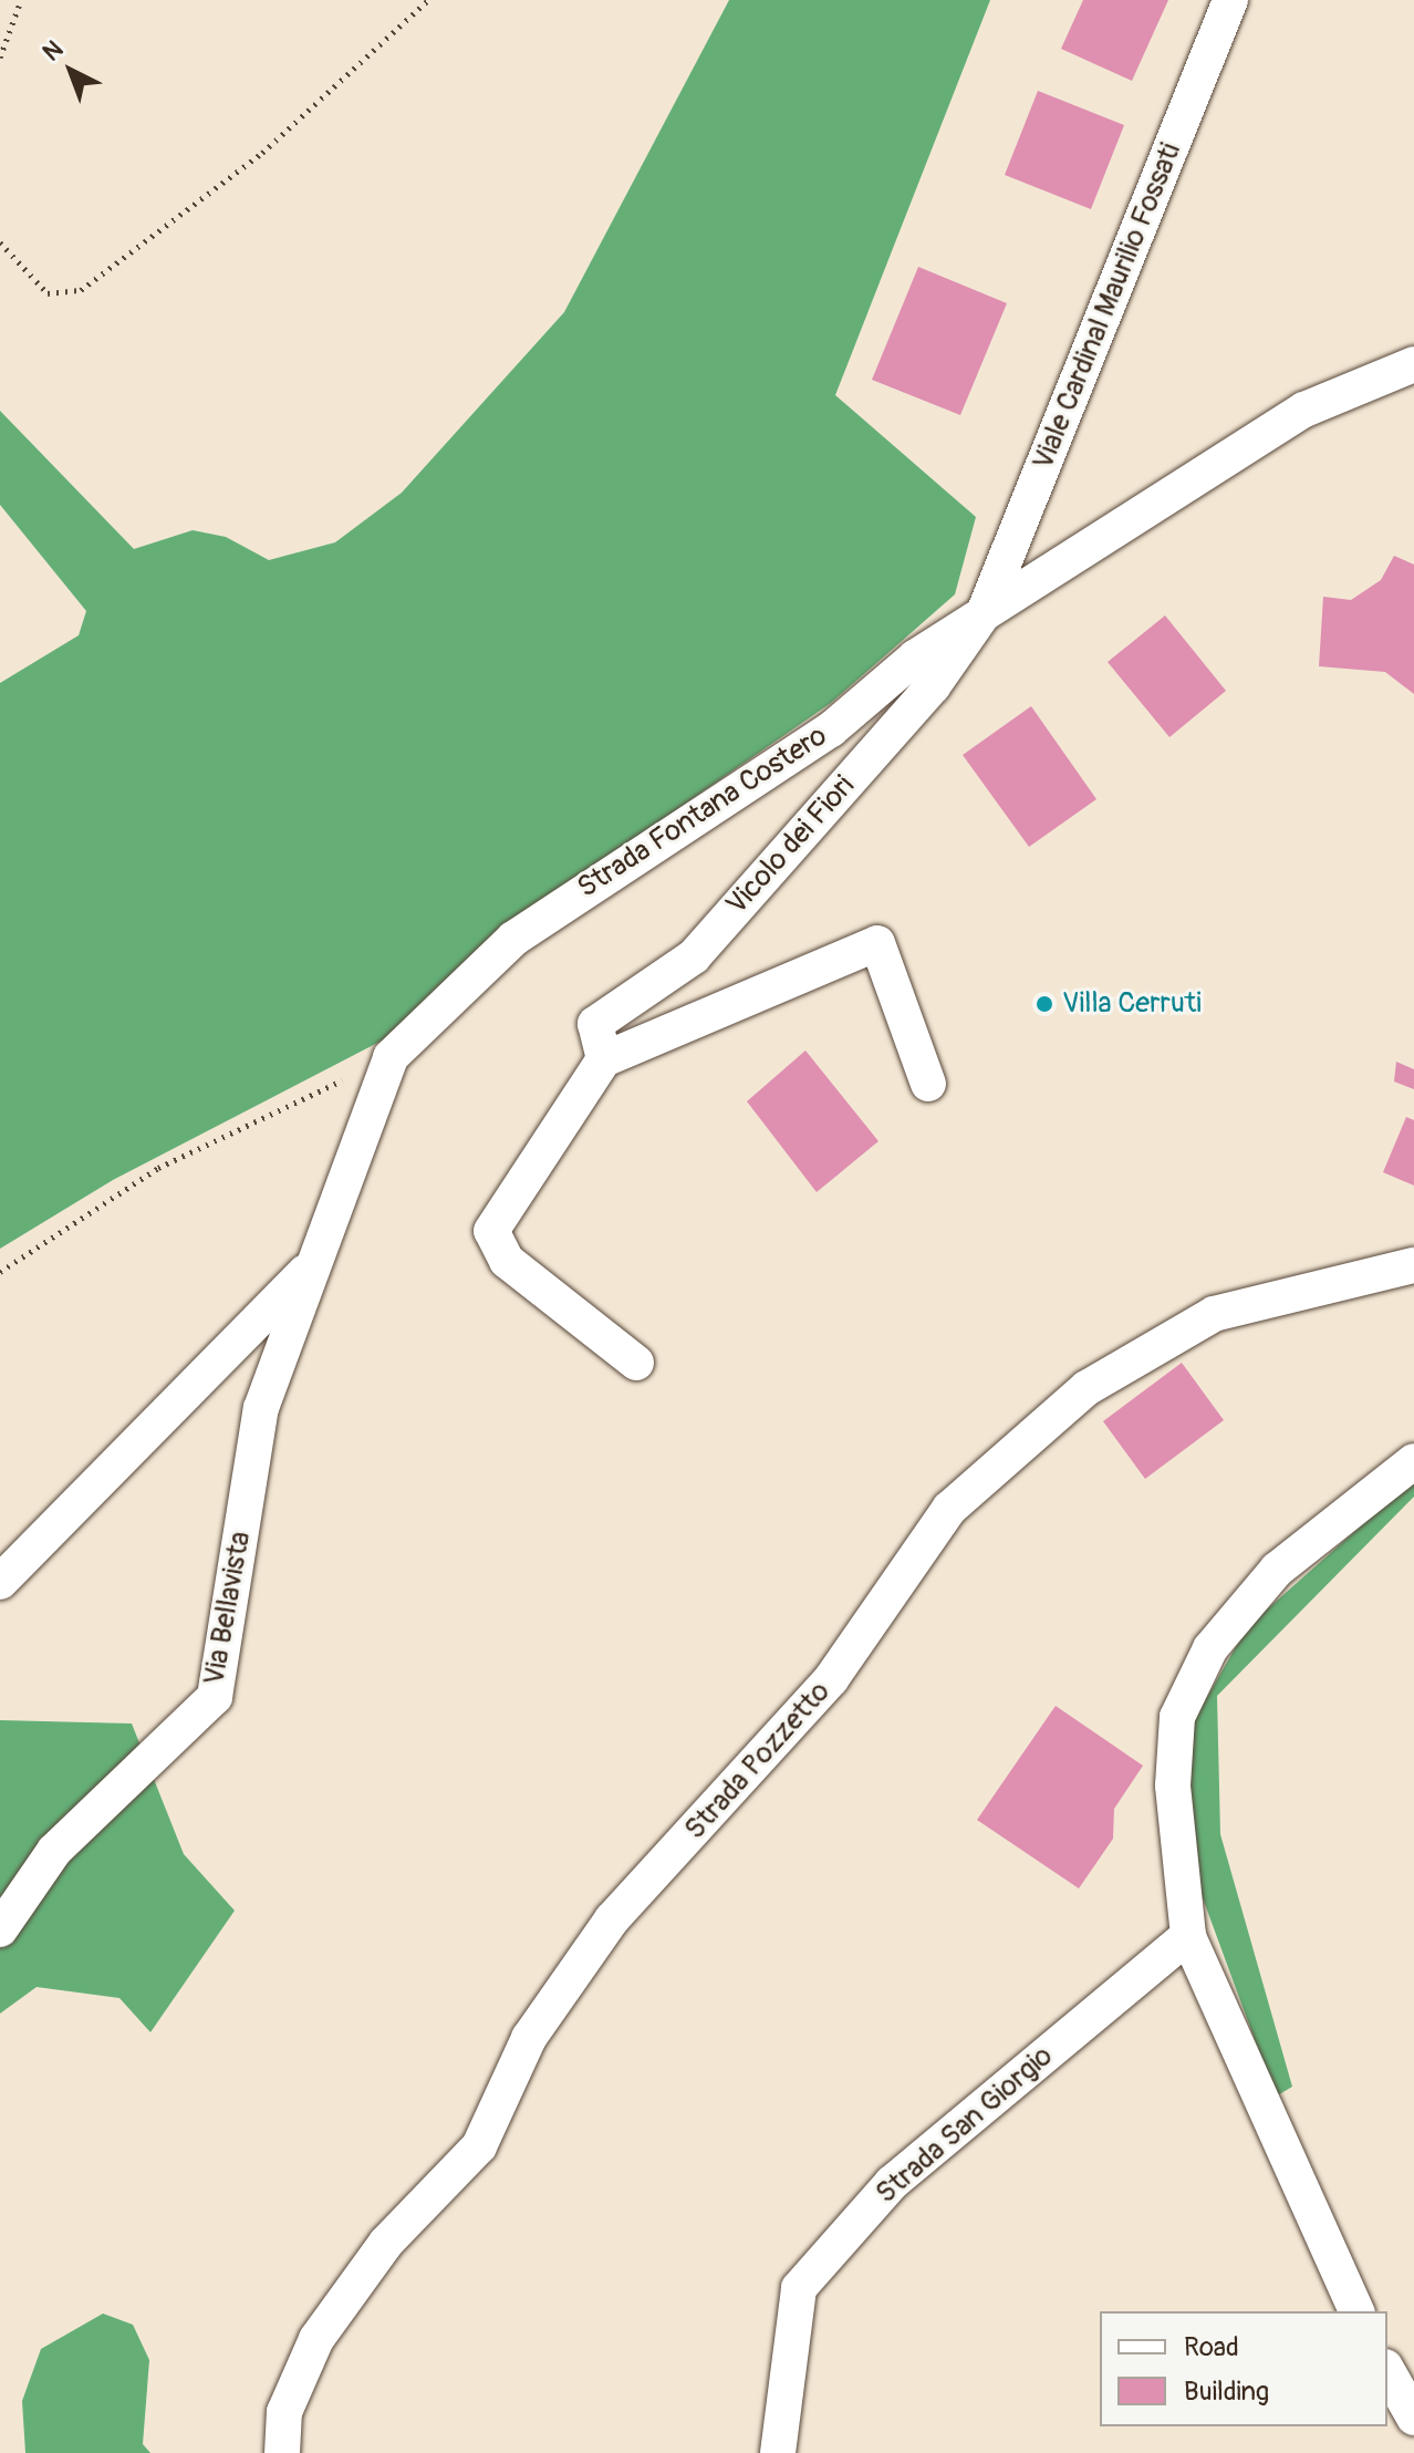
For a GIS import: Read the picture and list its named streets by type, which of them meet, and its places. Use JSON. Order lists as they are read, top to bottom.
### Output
{
  "streets": {
    "street": [
      "Viale Cardinal Maurilio Fossati",
      "Strada Fontana Costero",
      "Vicolo dei Fiori",
      "Via Bellavista",
      "Strada Pozzetto",
      "Strada San Giorgio"
    ]
  },
  "crossings": [
    ["Viale Cardinal Maurilio Fossati", "Strada Fontana Costero"],
    ["Viale Cardinal Maurilio Fossati", "Vicolo dei Fiori"],
    ["Strada Fontana Costero", "Vicolo dei Fiori"],
    ["Strada Fontana Costero", "Via Bellavista"]
  ],
  "places": ["Villa Cerruti"],
  "legend": ["Road", "Building"],
  "north": "top left"
}
